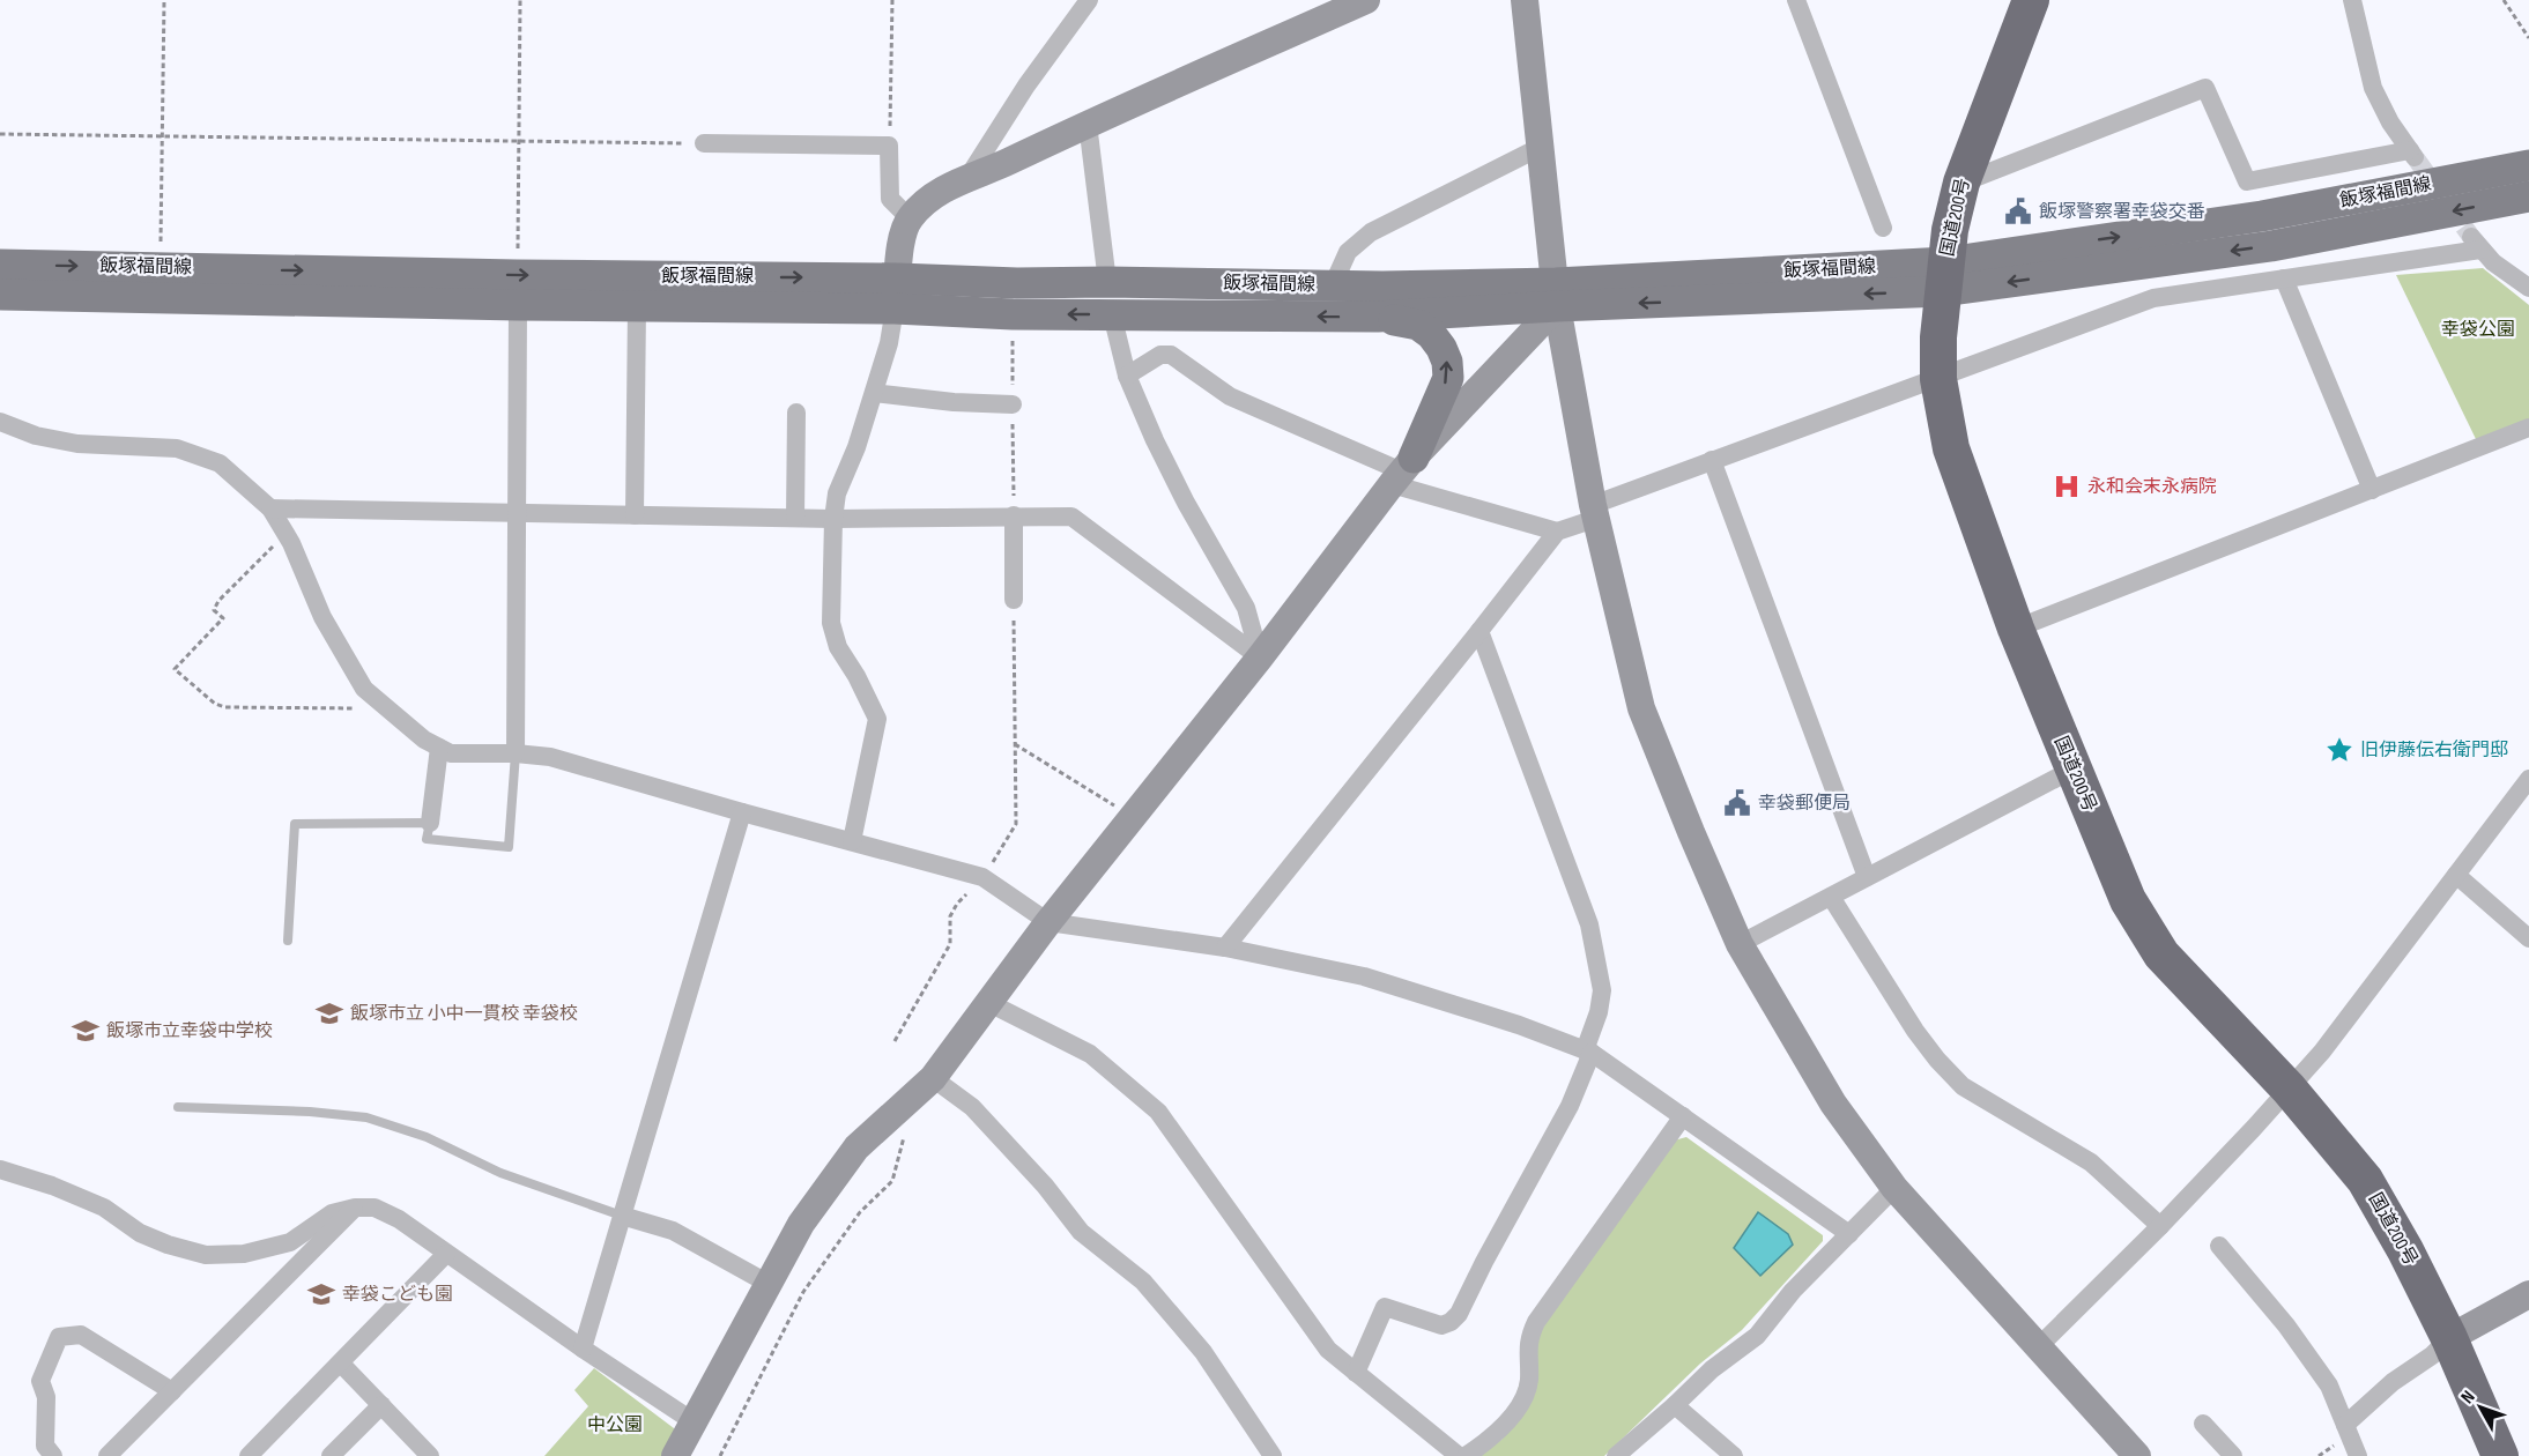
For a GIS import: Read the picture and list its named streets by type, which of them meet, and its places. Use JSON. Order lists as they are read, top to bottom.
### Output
{
  "streets": {
    "highway": ["国道200号"],
    "main road": ["飯塚福間線"]
  },
  "crossings": [
    ["飯塚福間線", "国道200号"]
  ],
  "parks": ["幸袋公園", "中公園"],
  "places": {
    "public building": ["飯塚警察署幸袋交番", "幸袋郵便局"],
    "hospital": ["永和会末永病院"],
    "place": ["旧伊藤伝右衛門邸"],
    "school or university": ["飯塚市立 小中一貫校 幸袋校", "飯塚市立幸袋中学校", "幸袋こども園"]
  },
  "north": "top left"
}
